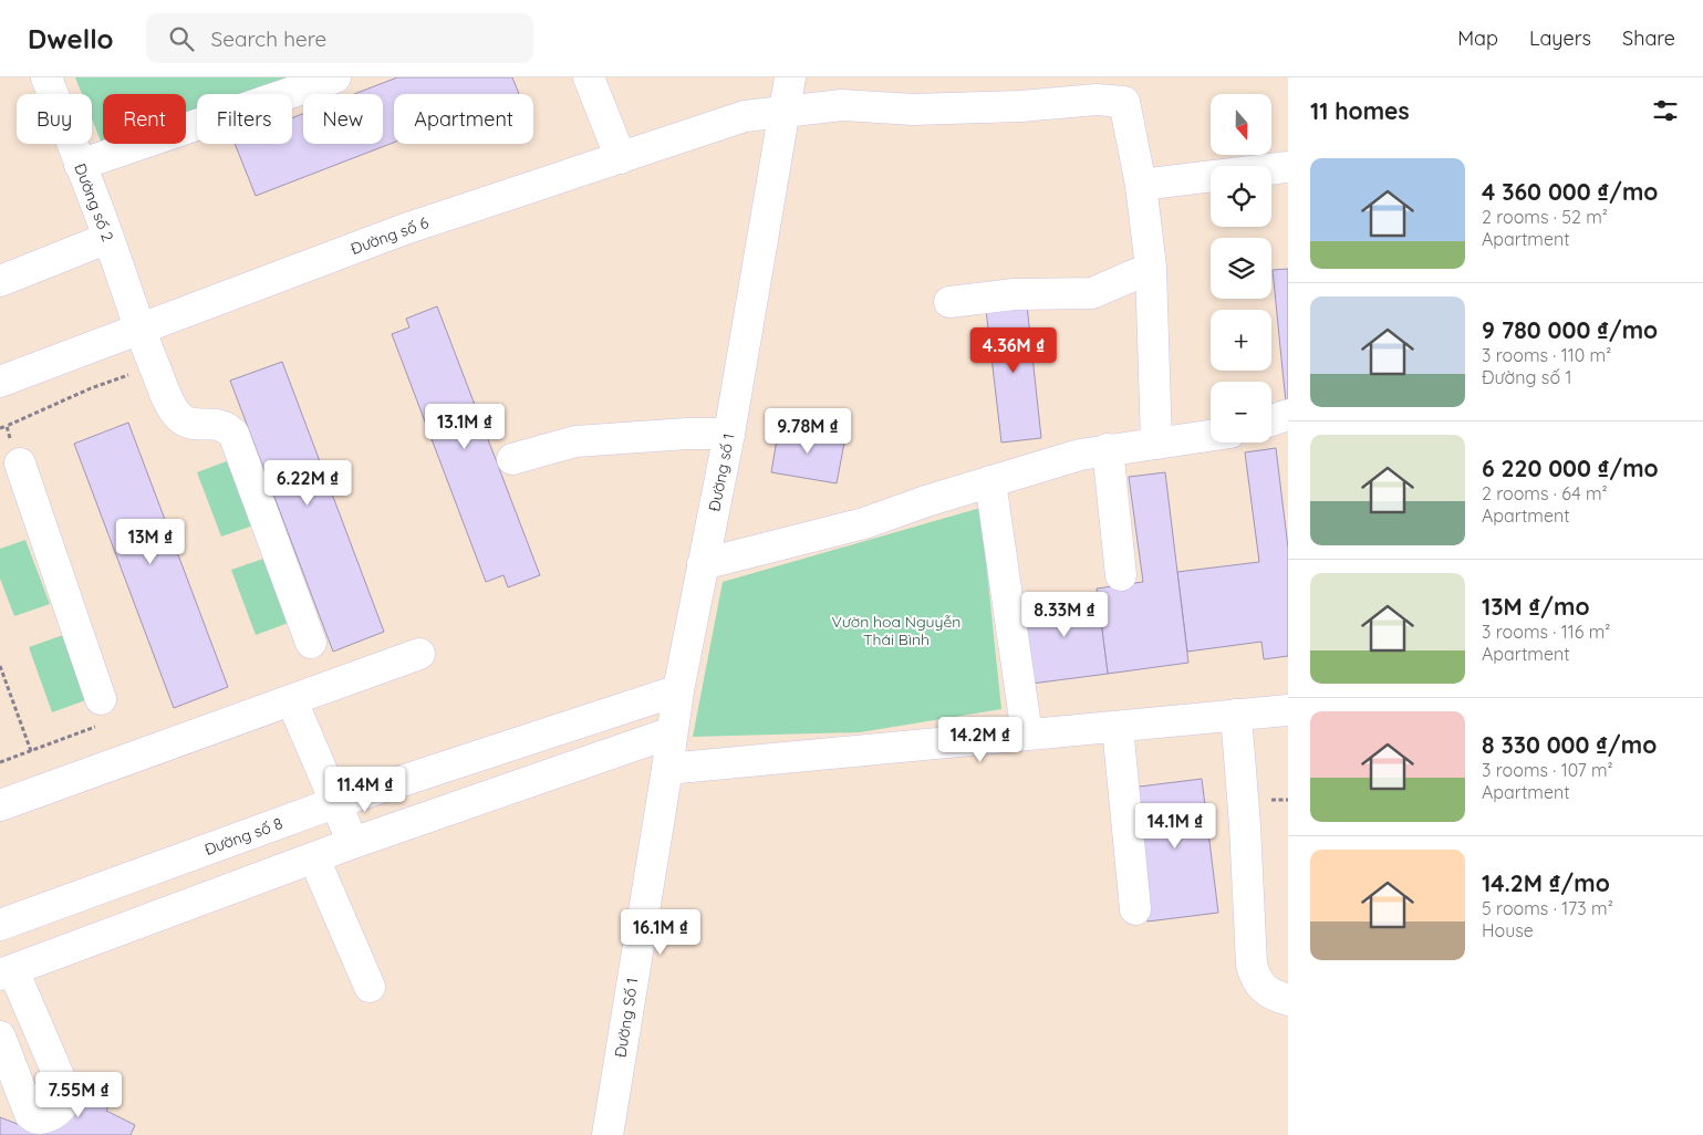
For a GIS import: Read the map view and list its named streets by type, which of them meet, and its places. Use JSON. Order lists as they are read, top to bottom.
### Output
{
  "streets": {
    "street": [
      "Đường số 2",
      "Đường số 6",
      "Đường số 1",
      "Đường số 8",
      "Đường Số 1"
    ]
  },
  "crossings": [
    ["Đường số 2", "Đường số 6"],
    ["Đường số 6", "Đường số 1"],
    ["Đường số 1", "Đường số 8"],
    ["Đường số 1", "Đường Số 1"]
  ],
  "parks": ["Vườn hoa Nguyễn Thái Bình"],
  "north": "bottom",
  "page": {
    "header": "Dwello",
    "search": "Search here",
    "nav": ["Map", "Layers", "Share"],
    "heading": "11 homes",
    "map_buttons": ["+", "−"],
    "chip": [
      "Buy",
      "Rent",
      "Filters",
      "New",
      "Apartment"
    ],
    "list": [
      {
        "name": "4 360 000 ₫/mo",
        "note": "2 rooms · 52 m² · Apartment"
      },
      {
        "name": "9 780 000 ₫/mo",
        "note": "3 rooms · 110 m² · Đường số 1"
      },
      {
        "name": "6 220 000 ₫/mo",
        "note": "2 rooms · 64 m² · Apartment"
      },
      {
        "name": "13M ₫/mo",
        "note": "3 rooms · 116 m² · Apartment"
      },
      {
        "name": "8 330 000 ₫/mo",
        "note": "3 rooms · 107 m² · Apartment"
      },
      {
        "name": "14.2M ₫/mo",
        "note": "5 rooms · 173 m² · House"
      }
    ],
    "price": [
      "4.36M ₫",
      "13.1M ₫",
      "9.78M ₫",
      "6.22M ₫",
      "13M ₫",
      "8.33M ₫",
      "14.2M ₫",
      "11.4M ₫",
      "14.1M ₫",
      "16.1M ₫",
      "7.55M ₫"
    ]
  }
}
